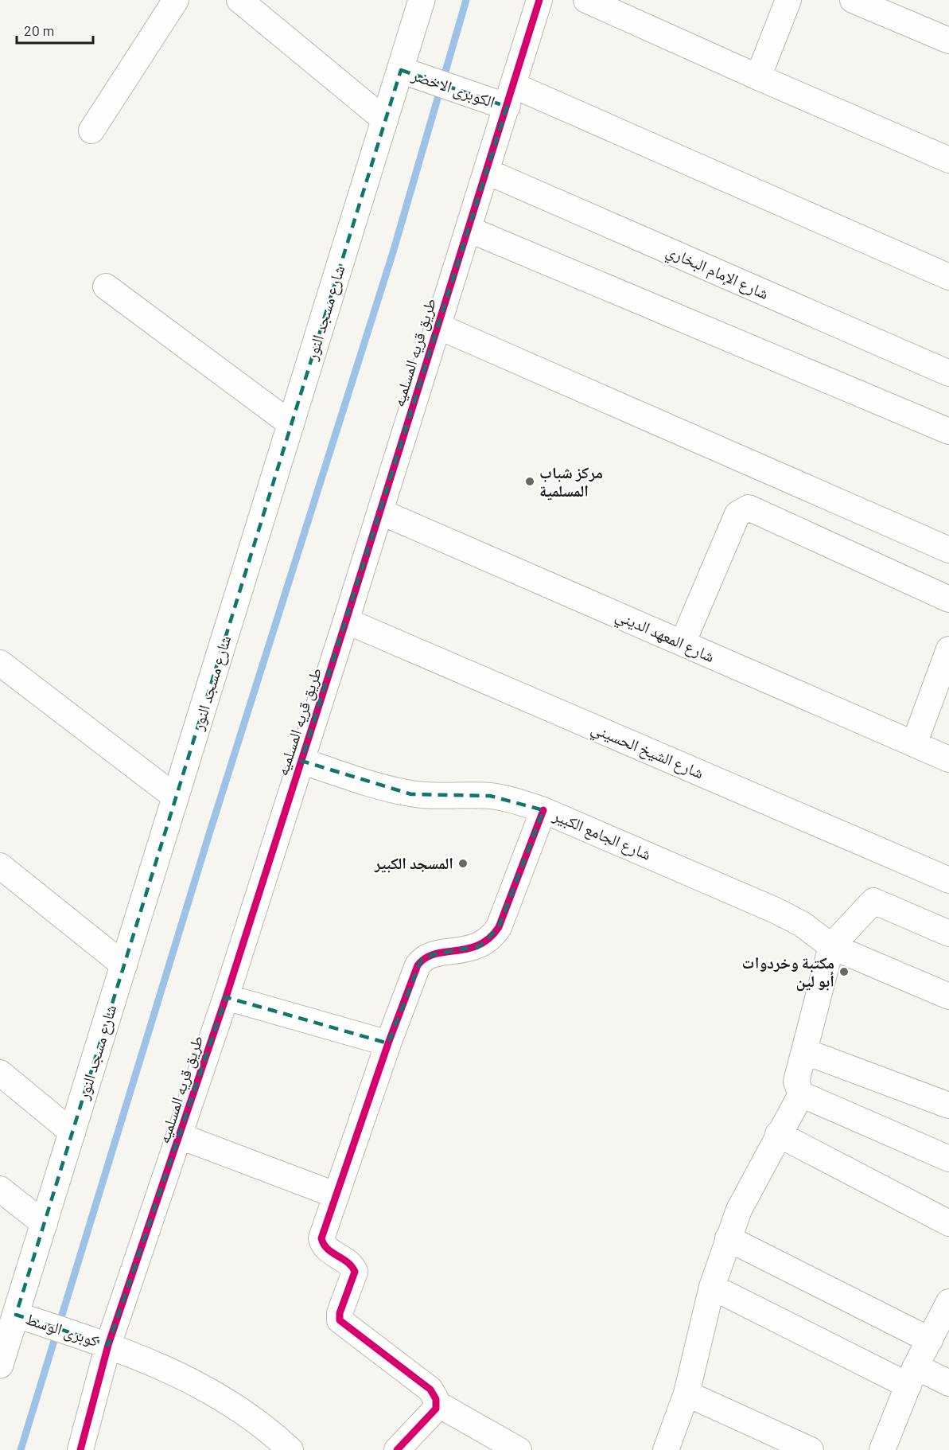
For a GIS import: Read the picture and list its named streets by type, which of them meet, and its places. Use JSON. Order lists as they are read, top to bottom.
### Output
{
  "streets": {
    "main road": ["الكوبرى الاخضر", "شارع مسجد النور"],
    "street": [
      "شارع الإمام البخاري",
      "طريق قريه المسلميه",
      "شارع المعهد الديني",
      "شارع الشيخ الحسيني",
      "شارع الجامع الكبير",
      "كوبرى الوسط"
    ]
  },
  "crossings": [
    ["الكوبرى الاخضر", "شارع مسجد النور"],
    ["الكوبرى الاخضر", "طريق قريه المسلميه"],
    ["شارع الإمام البخاري", "طريق قريه المسلميه"],
    ["شارع مسجد النور", "كوبرى الوسط"],
    ["طريق قريه المسلميه", "شارع المعهد الديني"],
    ["طريق قريه المسلميه", "شارع الشيخ الحسيني"],
    ["طريق قريه المسلميه", "شارع الجامع الكبير"],
    ["طريق قريه المسلميه", "كوبرى الوسط"]
  ],
  "places": ["مركز شباب المسلمية", "المسجد الكبير", "مكتبة وخردوات أبو لين"],
  "scale_bar": "20 m"
}
